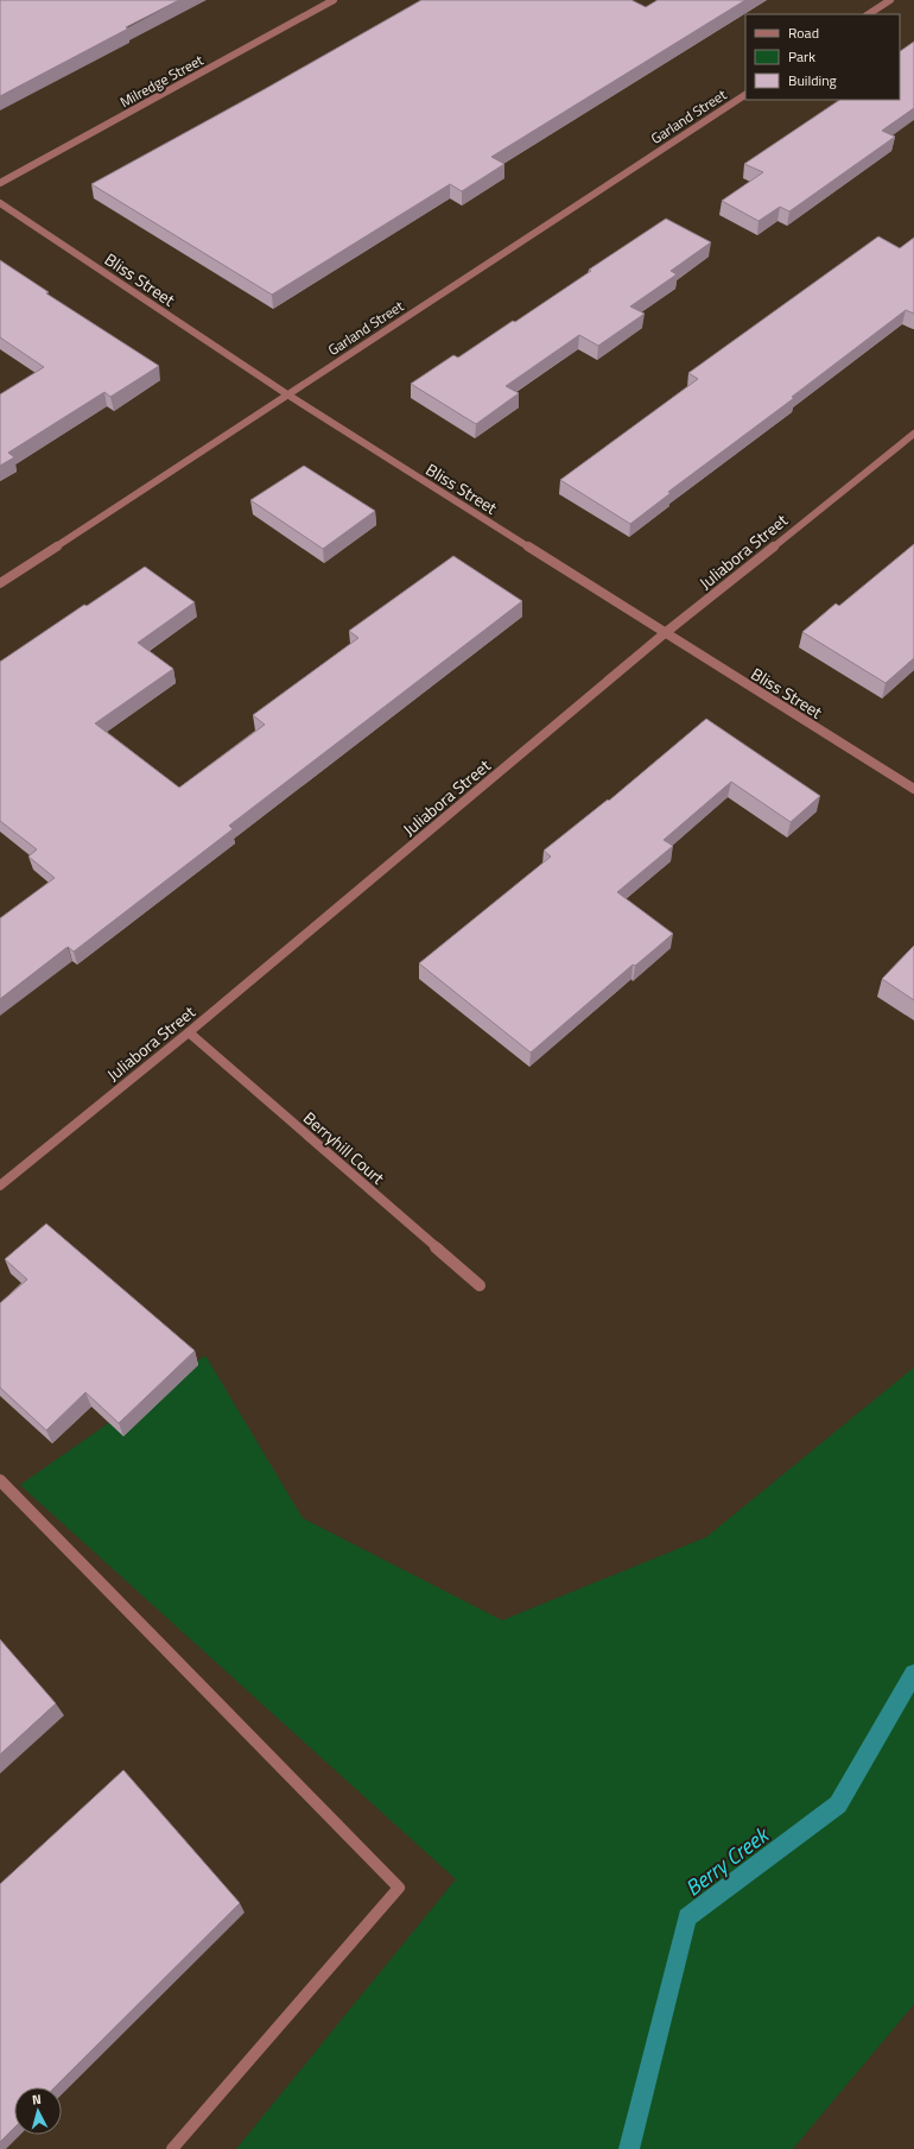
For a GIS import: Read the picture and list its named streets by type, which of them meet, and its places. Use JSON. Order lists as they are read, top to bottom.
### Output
{
  "streets": {
    "street": [
      "Milredge Street",
      "Garland Street",
      "Bliss Street",
      "Juliabora Street",
      "Berryhill Court"
    ]
  },
  "crossings": [
    ["Garland Street", "Bliss Street"],
    ["Bliss Street", "Juliabora Street"],
    ["Juliabora Street", "Berryhill Court"]
  ],
  "water": ["Berry Creek"],
  "legend": ["Road", "Park", "Building"],
  "north": "top"
}
